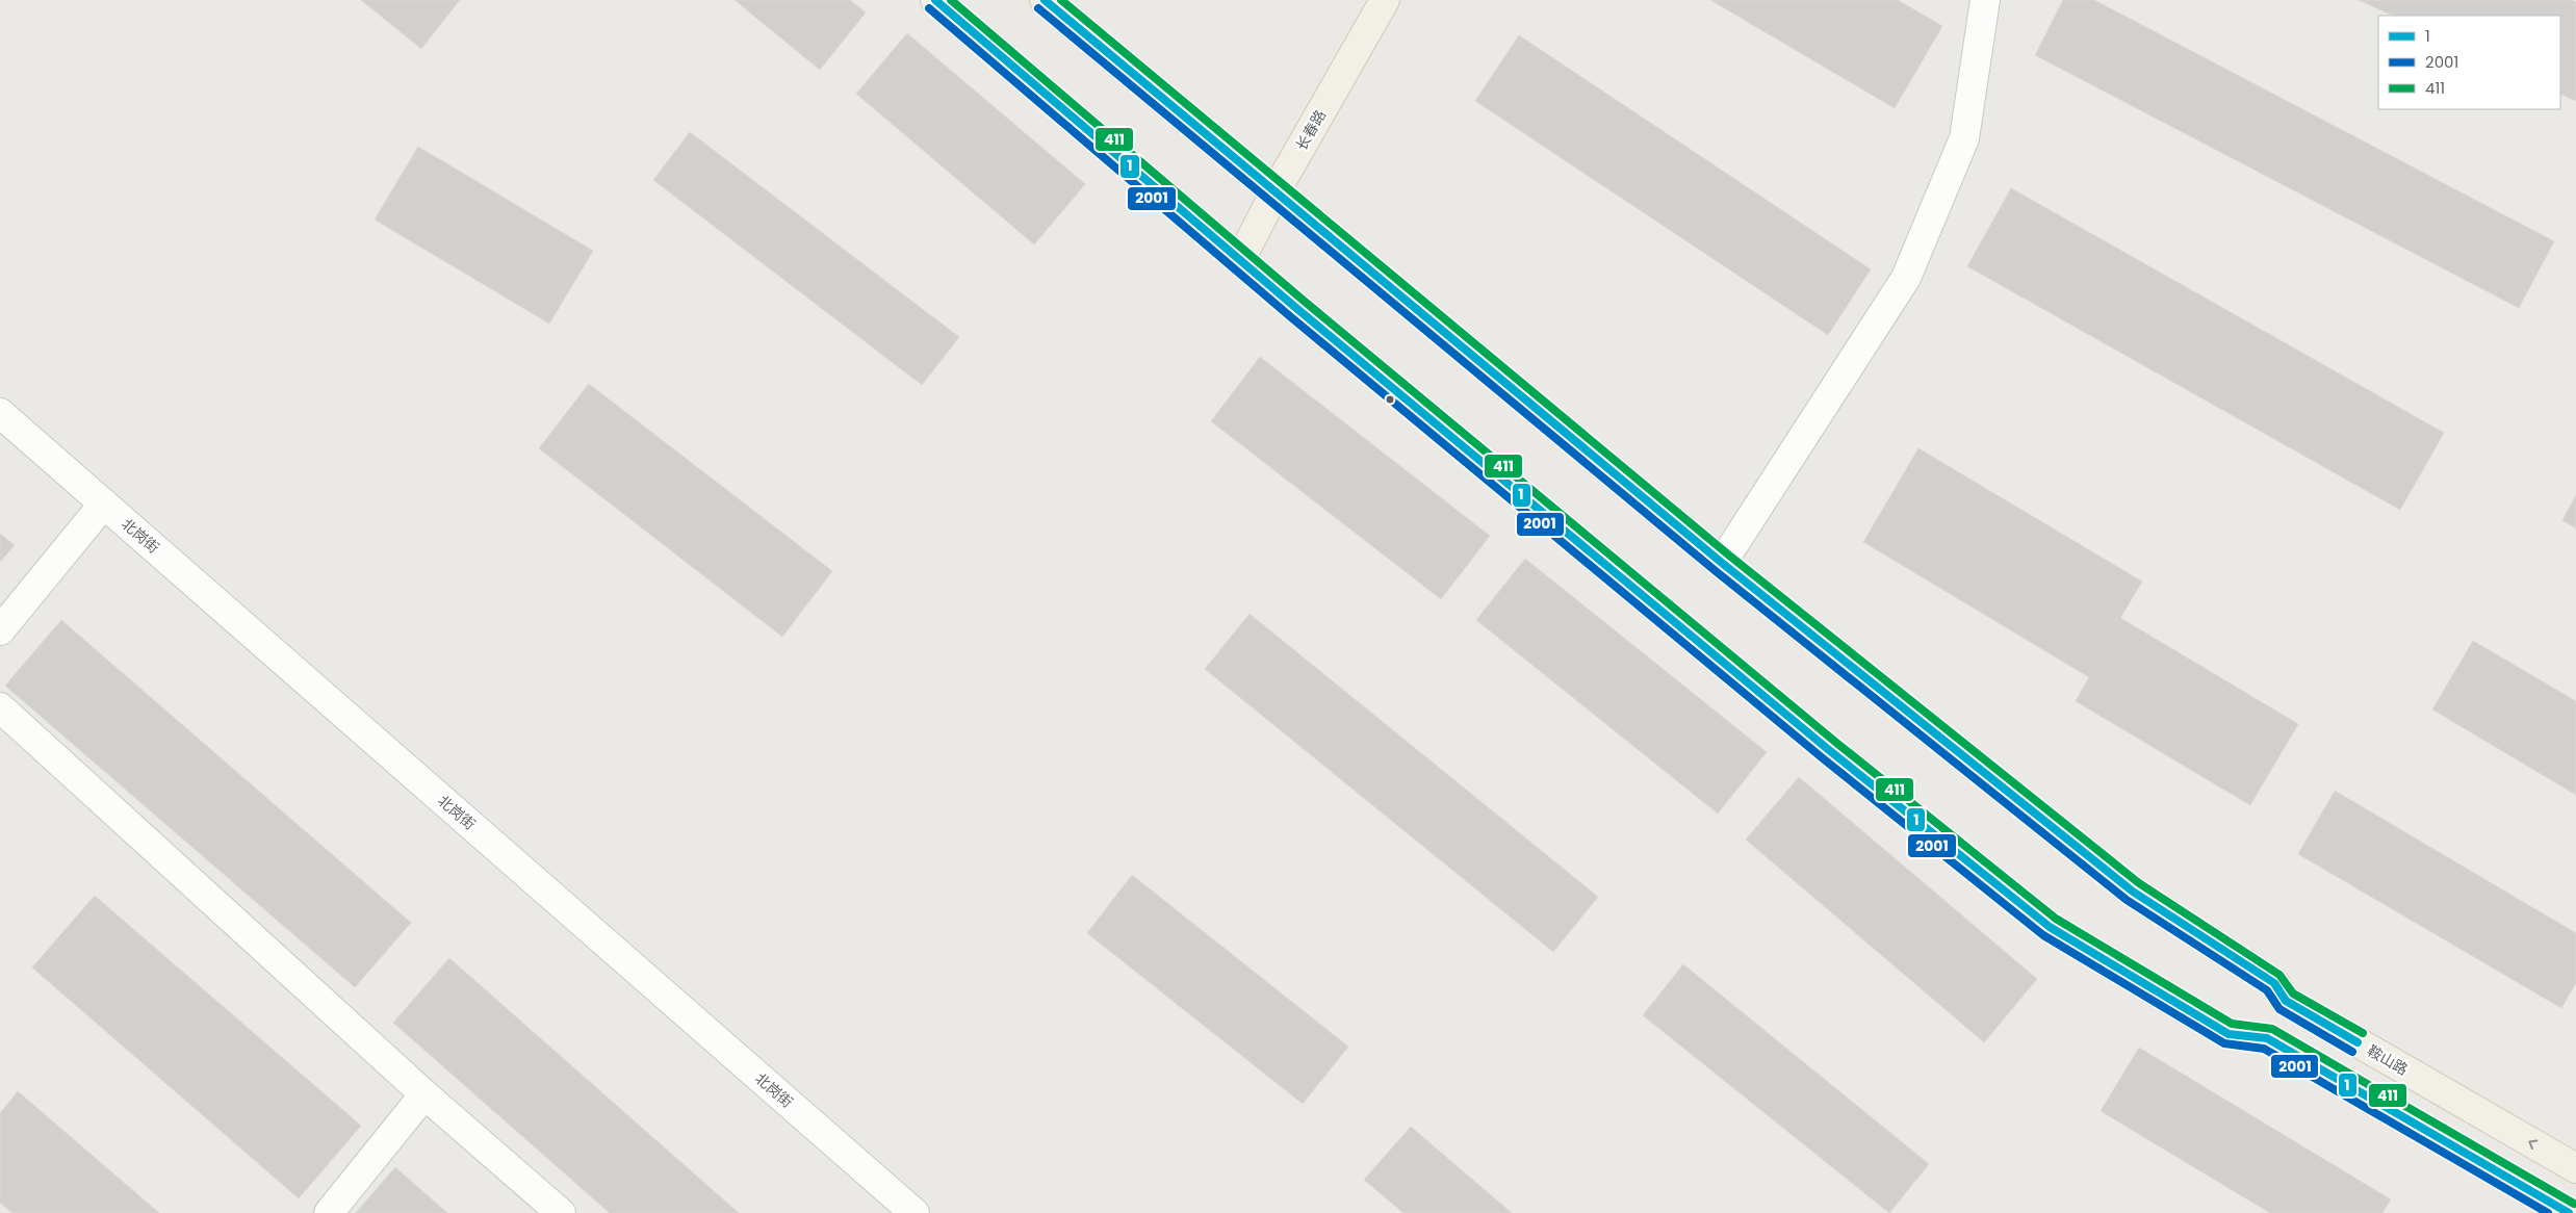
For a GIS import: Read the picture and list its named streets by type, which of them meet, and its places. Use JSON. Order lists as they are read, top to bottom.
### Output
{
  "streets": {
    "main road": ["长春路", "鞍山路"],
    "street": ["北岗街"]
  },
  "crossings": [
    ["长春路", "鞍山路"]
  ],
  "lines": ["transit line 1", "transit line 411", "transit line 2001"],
  "legend": ["1", "2001", "411"]
}
